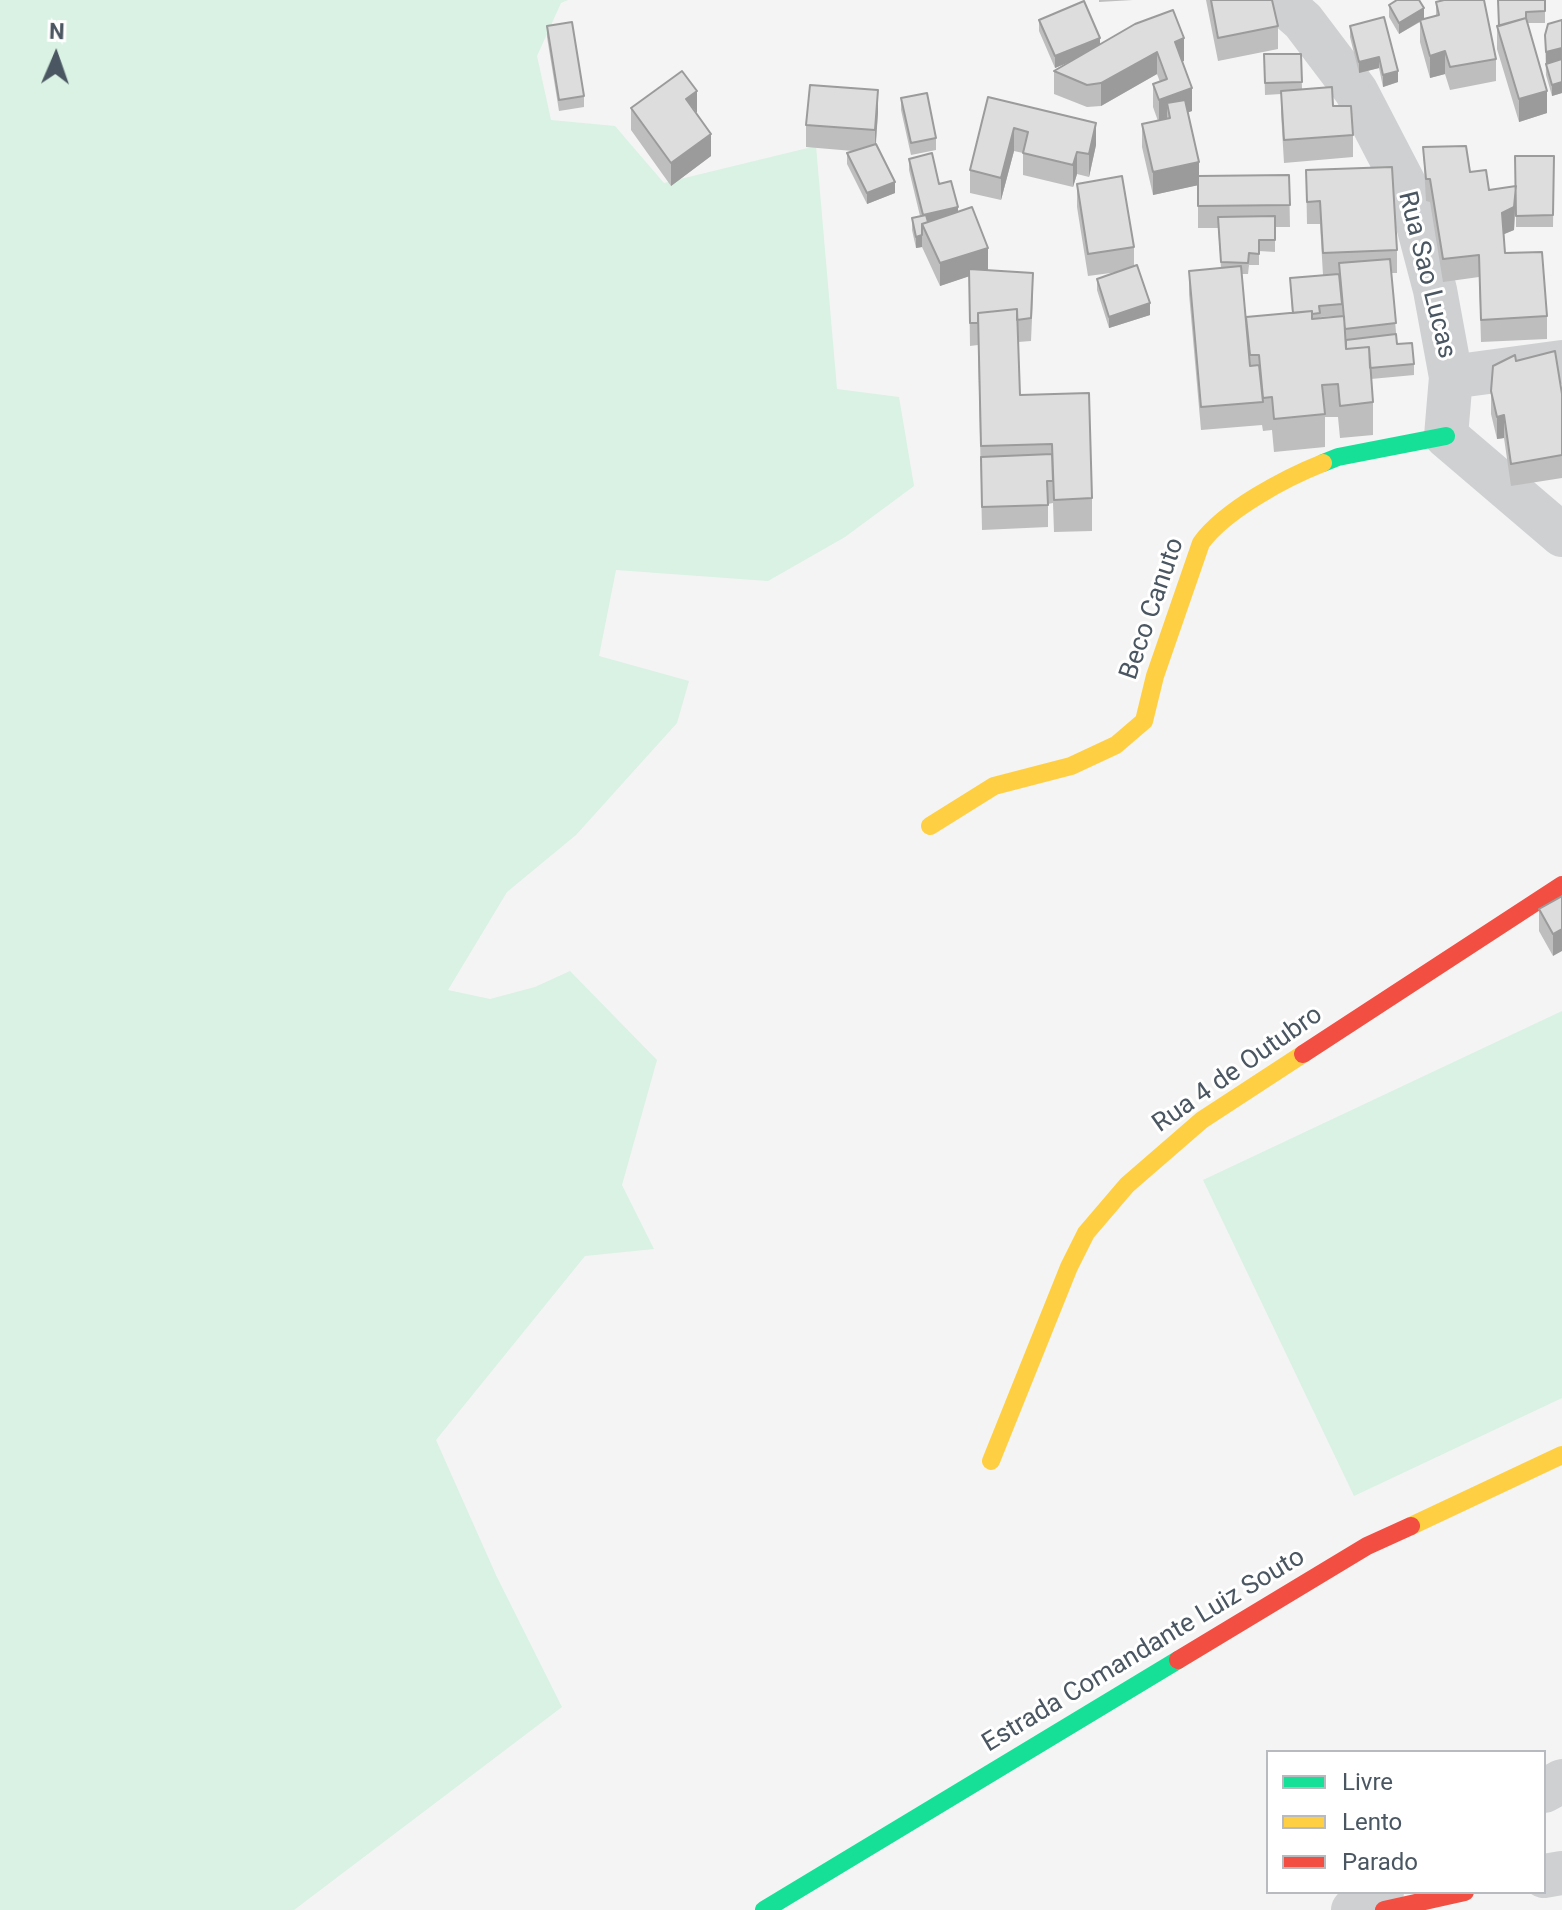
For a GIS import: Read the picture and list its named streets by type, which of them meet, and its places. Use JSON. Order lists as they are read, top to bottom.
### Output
{
  "streets": {
    "street": [
      "Rua Sao Lucas",
      "Beco Canuto",
      "Rua 4 de Outubro",
      "Estrada Comandante Luiz Souto"
    ]
  },
  "crossings": [
    ["Rua Sao Lucas", "Beco Canuto"]
  ],
  "legend": ["Livre", "Lento", "Parado"],
  "north": "top"
}
